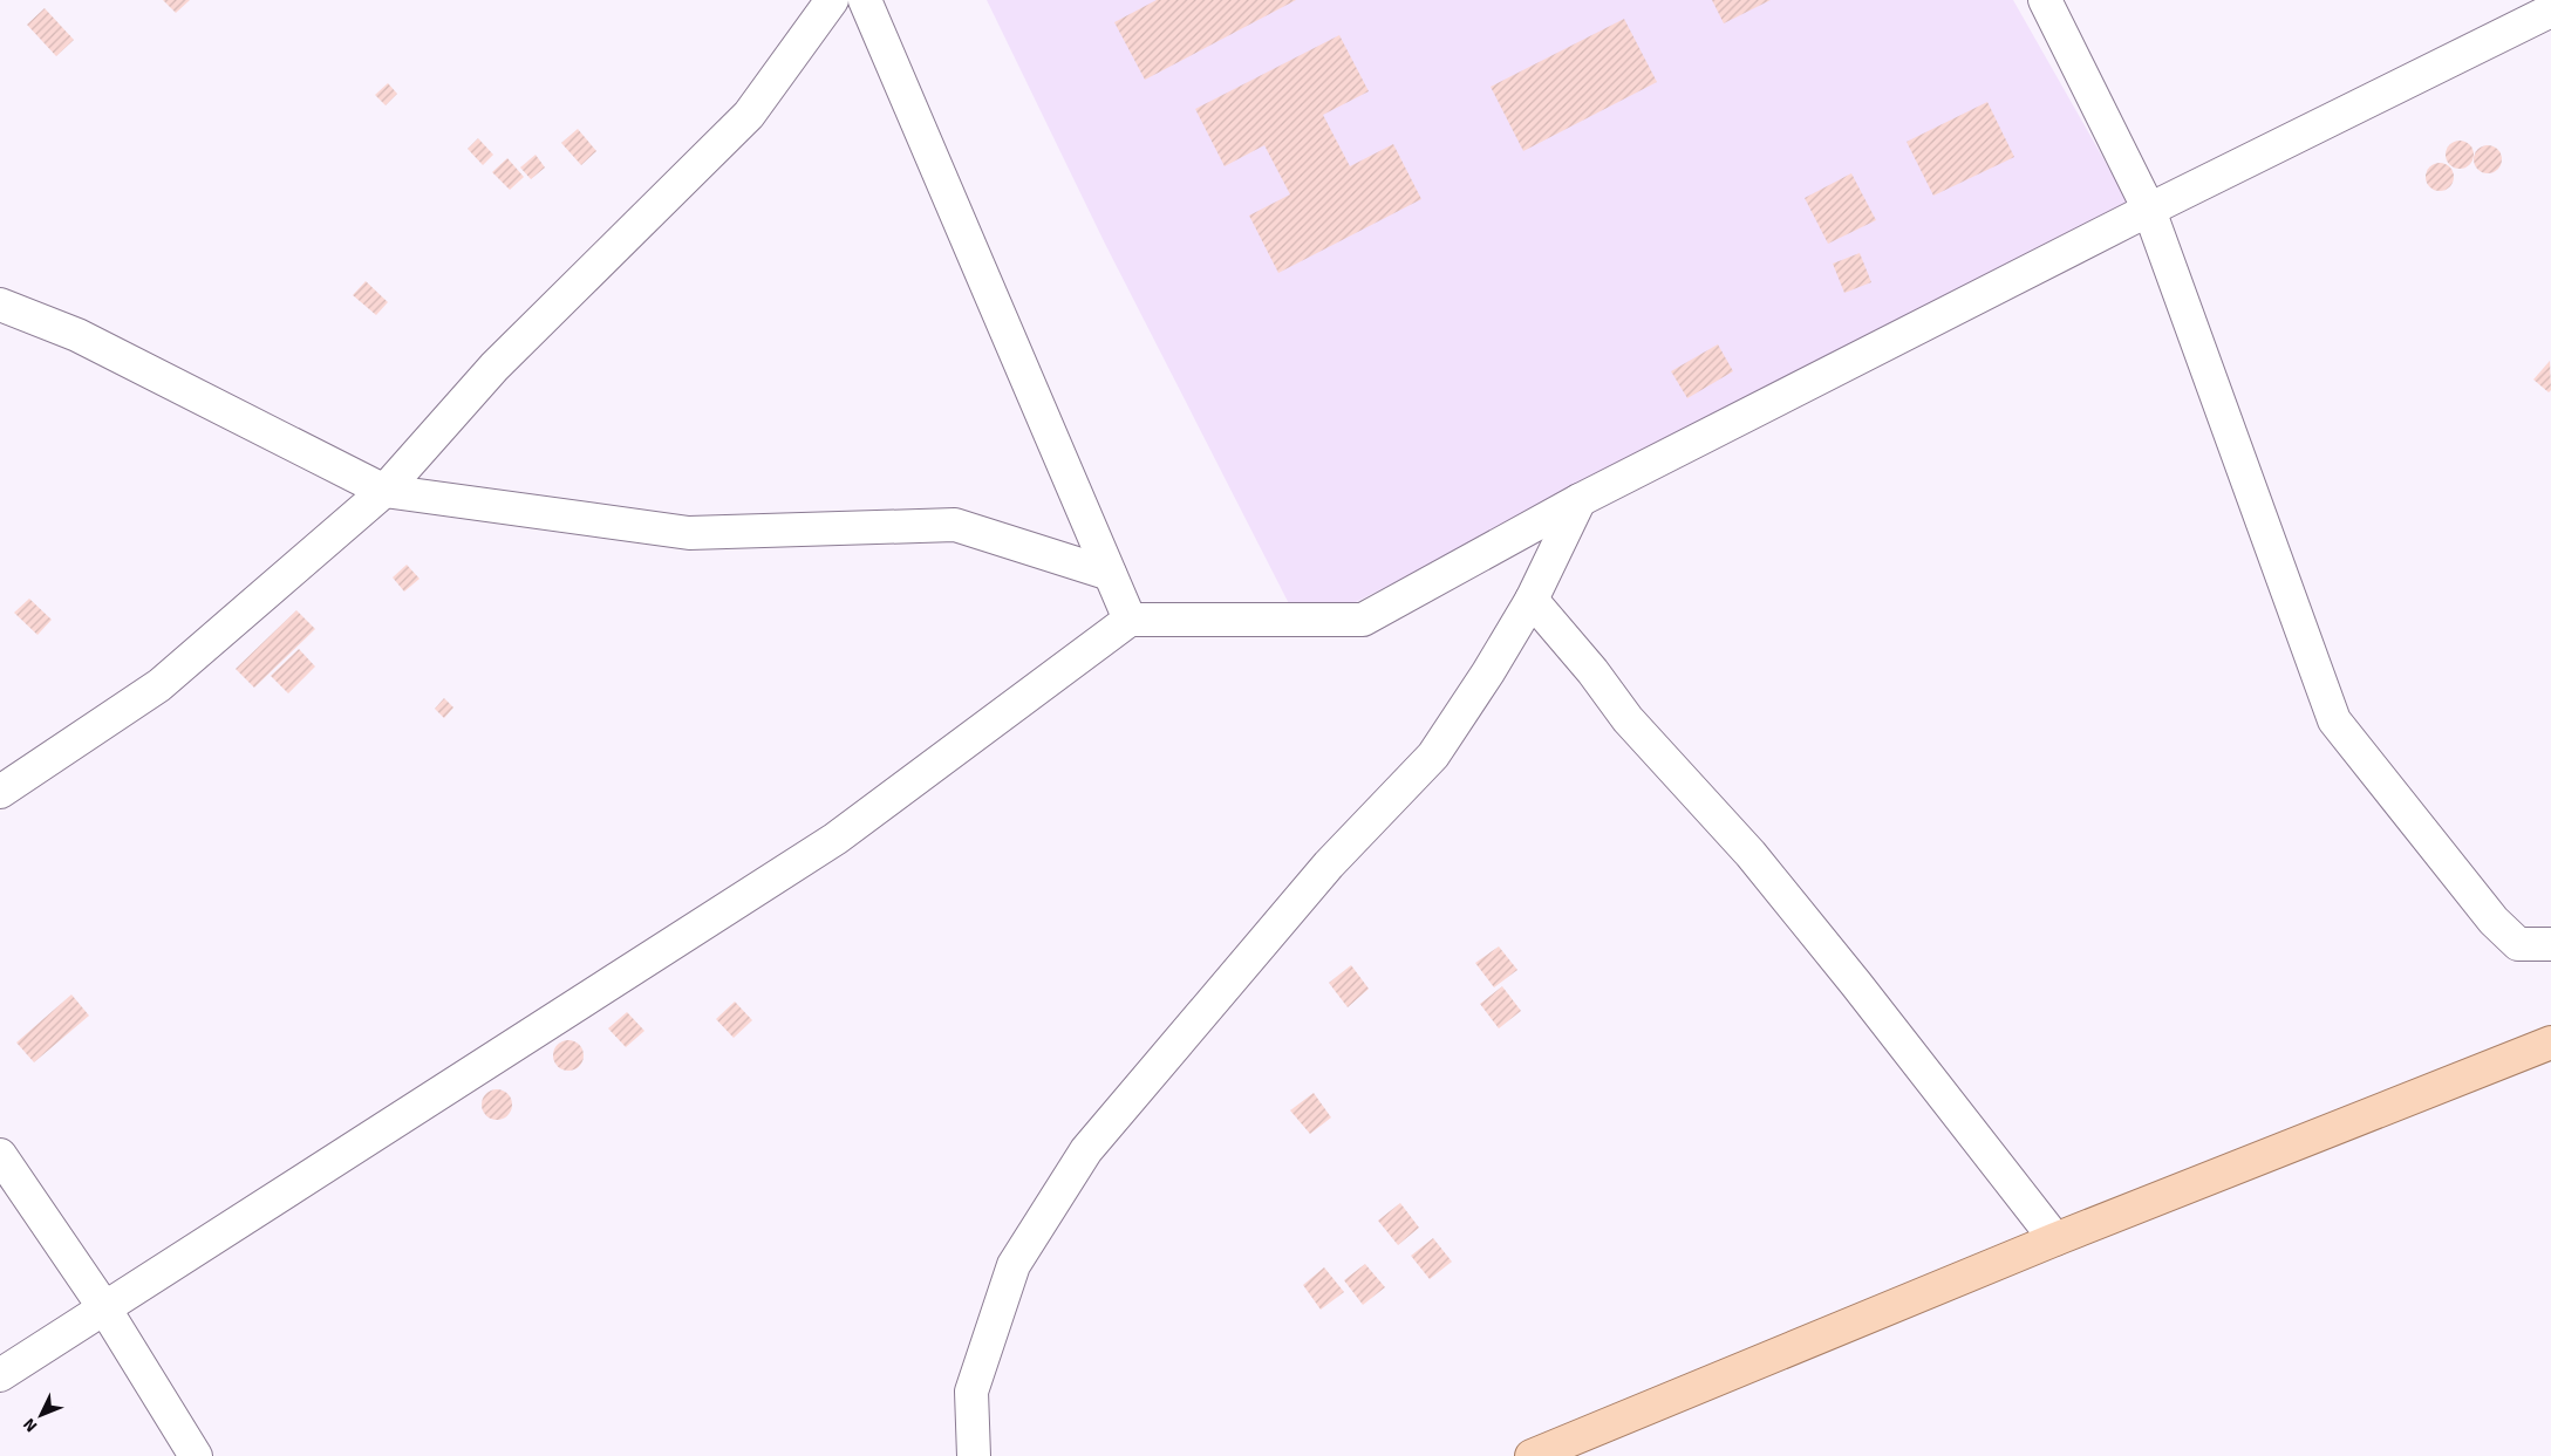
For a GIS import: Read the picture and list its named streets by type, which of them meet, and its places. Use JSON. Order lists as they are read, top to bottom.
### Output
{
  "north": "bottom left"
}
